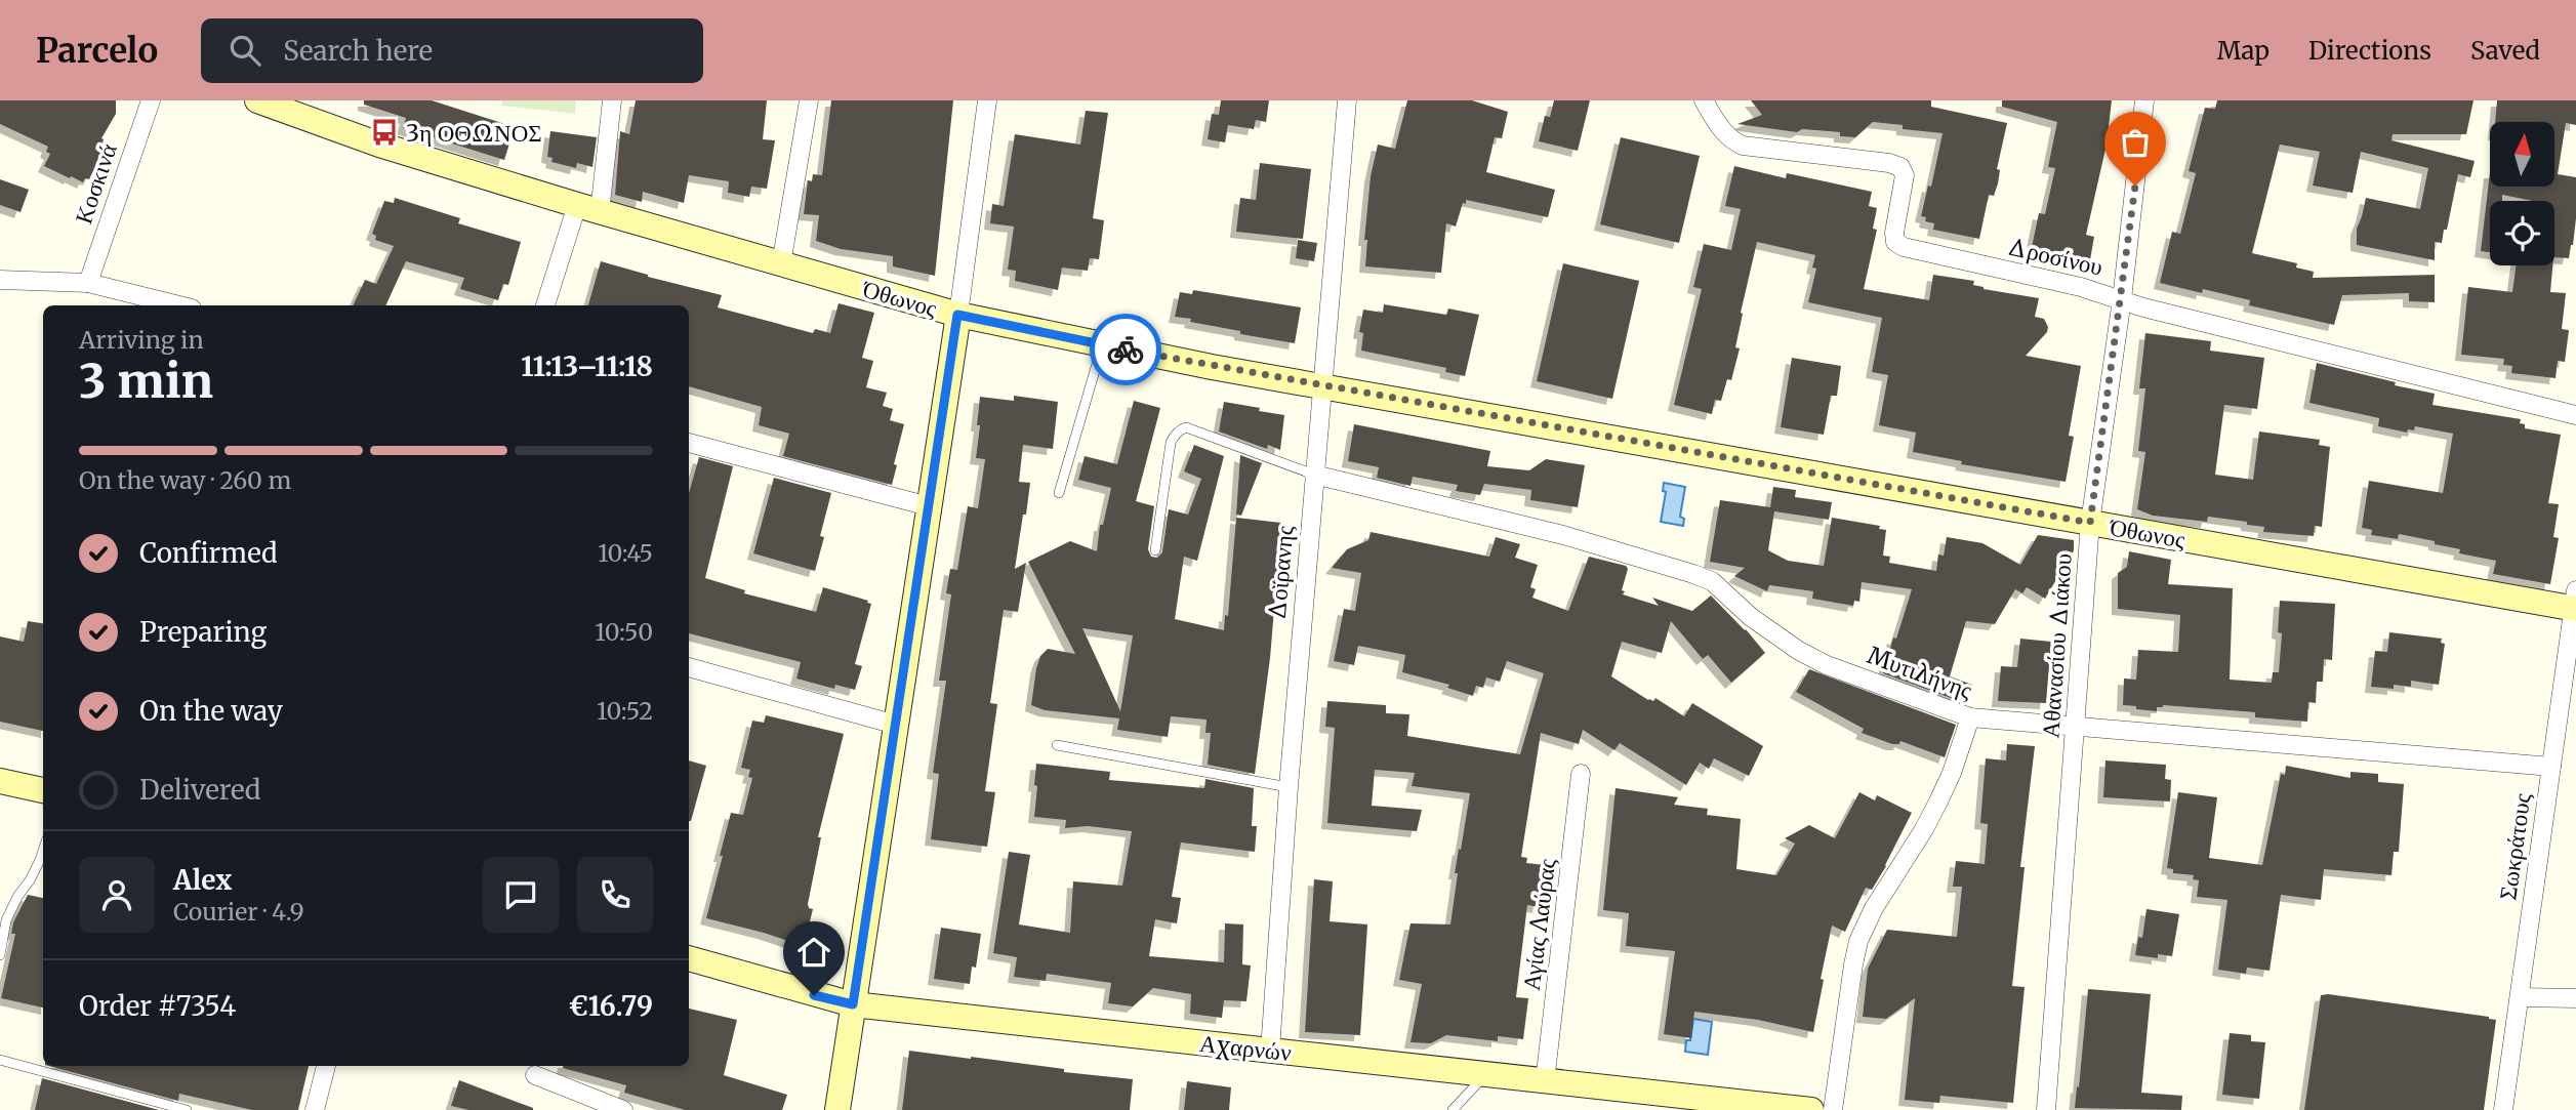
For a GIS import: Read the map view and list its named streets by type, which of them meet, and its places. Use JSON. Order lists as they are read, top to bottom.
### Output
{
  "streets": {
    "street": [
      "Κοσκινά",
      "Δροσίνου",
      "Όθωνος",
      "Δοϊρανης",
      "Αθανασίου Διάκου",
      "Μυτιλήνης",
      "Σωκράτους",
      "Αγίας Λαύρας",
      "Αχαρνών"
    ]
  },
  "crossings": [
    ["Δροσίνου", "Αθανασίου Διάκου"],
    ["Όθωνος", "Δοϊρανης"],
    ["Όθωνος", "Αθανασίου Διάκου"],
    ["Όθωνος", "Σωκράτους"],
    ["Δοϊρανης", "Μυτιλήνης"],
    ["Δοϊρανης", "Αχαρνών"],
    ["Αθανασίου Διάκου", "Μυτιλήνης"],
    ["Μυτιλήνης", "Σωκράτους"],
    ["Αγίας Λαύρας", "Αχαρνών"]
  ],
  "places": {
    "bus stop": ["3η ΟΘΩΝΟΣ"]
  },
  "north": "top",
  "page": {
    "header": "Parcelo",
    "search": "Search here",
    "nav": ["Map", "Directions", "Saved"],
    "heading": ["3 min", "Arriving in", "11:13–11:18"],
    "panel": [
      "Alex",
      "Courier · 4.9",
      "Order #7354",
      "€16.79"
    ],
    "bar": "On the way · 260 m",
    "list": [
      ["Confirmed", "10:45"],
      ["Preparing", "10:50"],
      ["On the way", "10:52"],
      "Delivered"
    ]
  }
}
